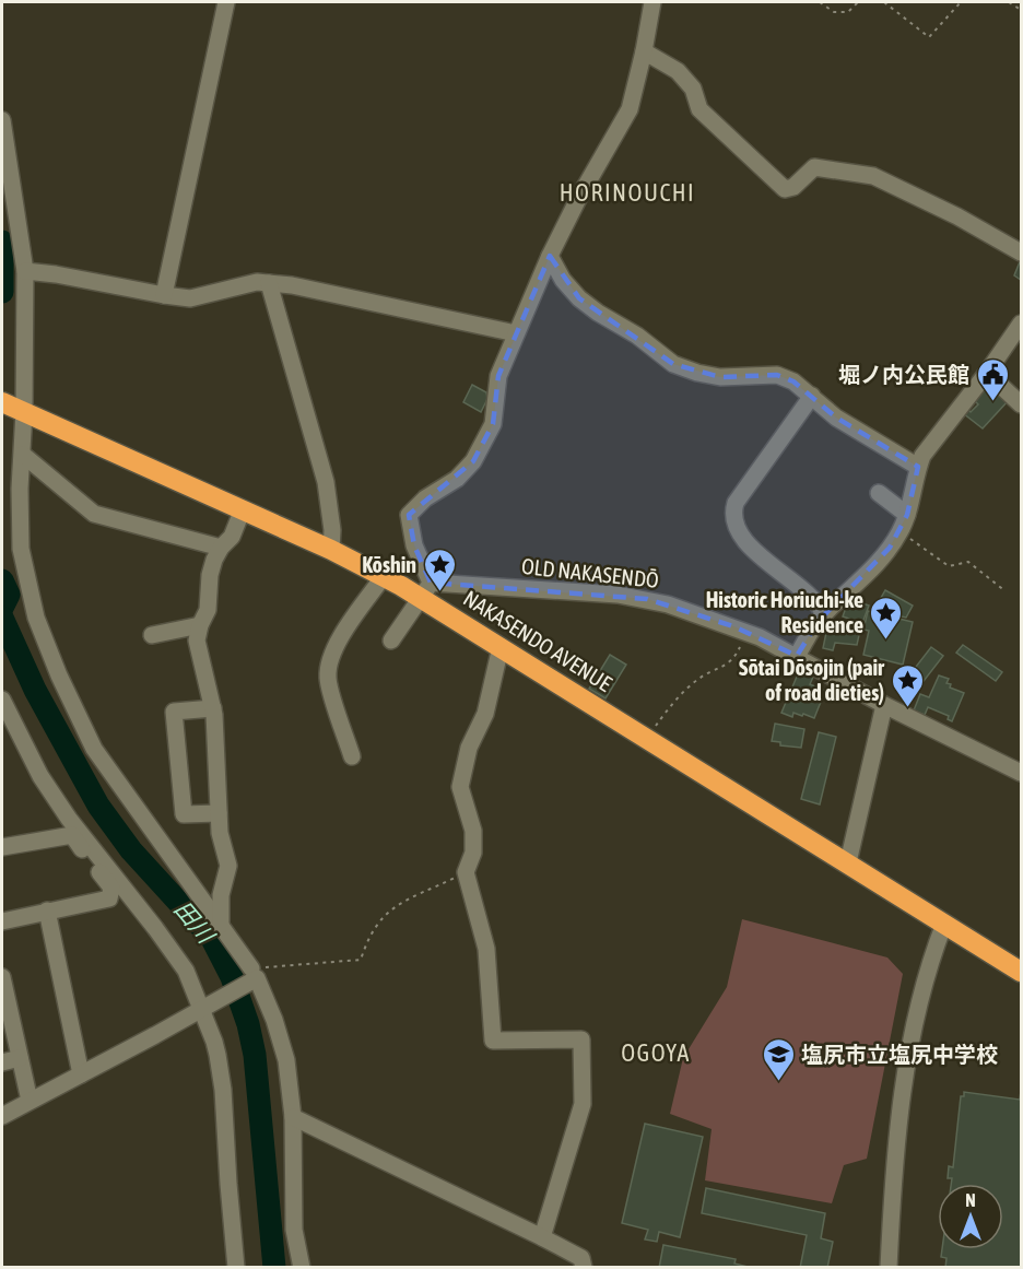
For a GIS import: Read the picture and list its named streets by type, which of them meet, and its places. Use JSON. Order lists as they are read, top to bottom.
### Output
{
  "streets": {
    "highway": ["NAKASENDO AVENUE"],
    "street": ["OLD NAKASENDŌ"]
  },
  "crossings": [
    ["OLD NAKASENDŌ", "NAKASENDO AVENUE"]
  ],
  "districts": ["HORINOUCHI", "OGOYA"],
  "water": ["田川"],
  "places": {
    "public building": ["堀ノ内公民館"],
    "place": ["Kōshin", "Historic Horiuchi-ke Residence", "Sōtai Dōsojin (pair of road dieties)"],
    "school or university": ["塩尻市立塩尻中学校"]
  },
  "north": "top"
}
